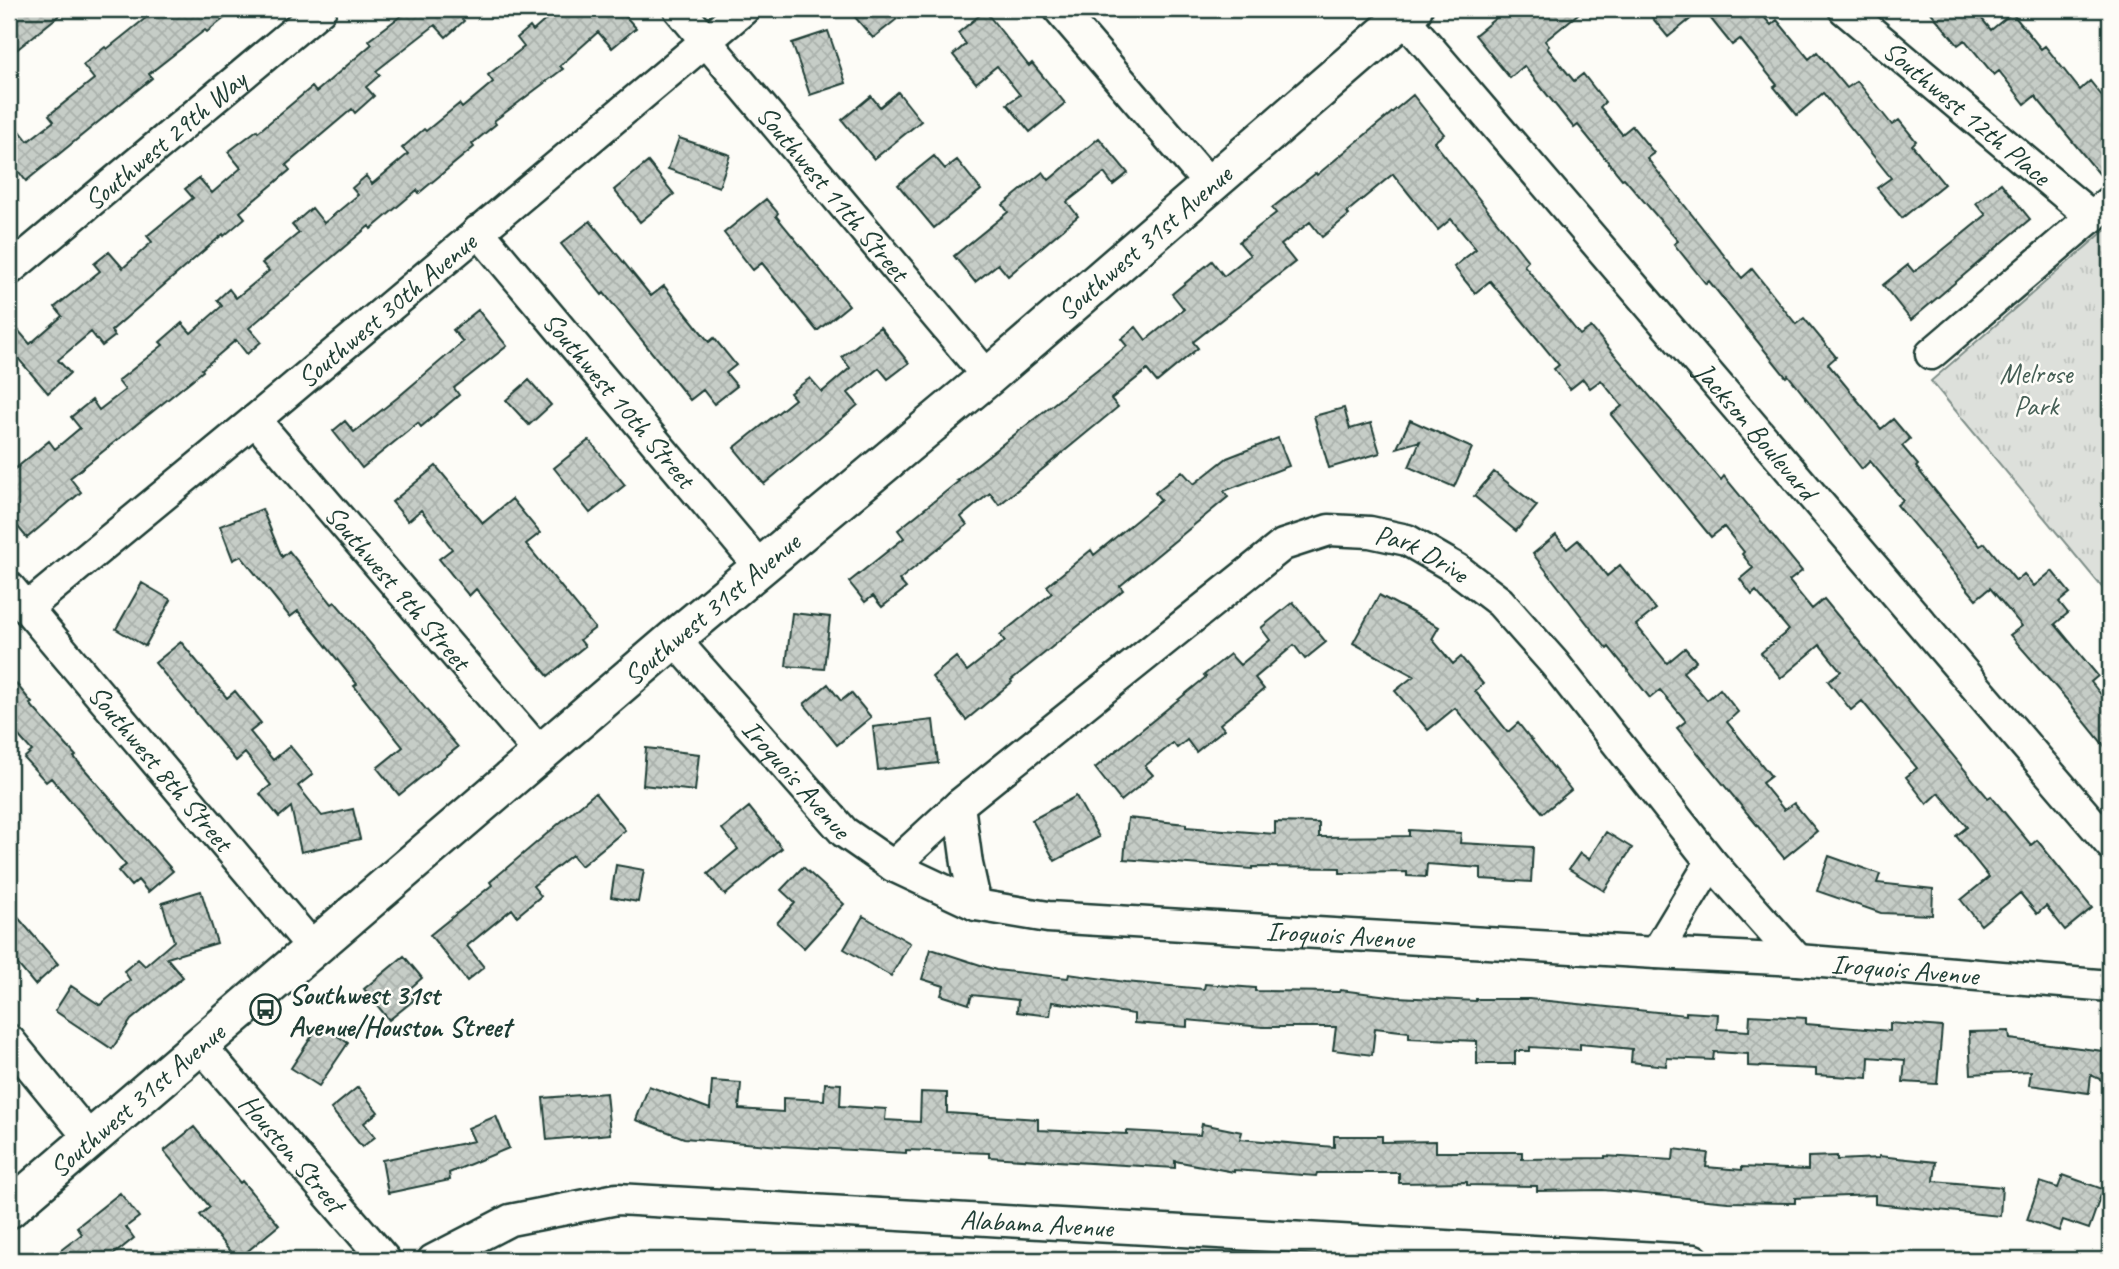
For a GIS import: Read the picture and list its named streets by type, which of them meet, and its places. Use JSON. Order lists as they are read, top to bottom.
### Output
{
  "streets": {
    "main road": ["Southwest 31st Avenue"],
    "street": [
      "Southwest 12th Place",
      "Southwest 29th Way",
      "Southwest 11th Street",
      "Southwest 30th Avenue",
      "Southwest 10th Street",
      "Jackson Boulevard",
      "Park Drive",
      "Southwest 9th Street",
      "Southwest 8th Street",
      "Iroquois Avenue",
      "Houston Street",
      "Alabama Avenue"
    ]
  },
  "crossings": [
    ["Southwest 11th Street", "Southwest 31st Avenue"],
    ["Southwest 11th Street", "Southwest 30th Avenue"],
    ["Southwest 31st Avenue", "Southwest 10th Street"],
    ["Southwest 31st Avenue", "Jackson Boulevard"],
    ["Southwest 31st Avenue", "Southwest 9th Street"],
    ["Southwest 31st Avenue", "Southwest 8th Street"],
    ["Southwest 31st Avenue", "Iroquois Avenue"],
    ["Southwest 31st Avenue", "Houston Street"],
    ["Southwest 30th Avenue", "Southwest 10th Street"],
    ["Southwest 30th Avenue", "Southwest 9th Street"],
    ["Southwest 30th Avenue", "Southwest 8th Street"],
    ["Park Drive", "Iroquois Avenue"]
  ],
  "parks": ["Melrose Park"],
  "places": {
    "bus stop": ["Southwest 31st Avenue/Houston Street"]
  }
}
